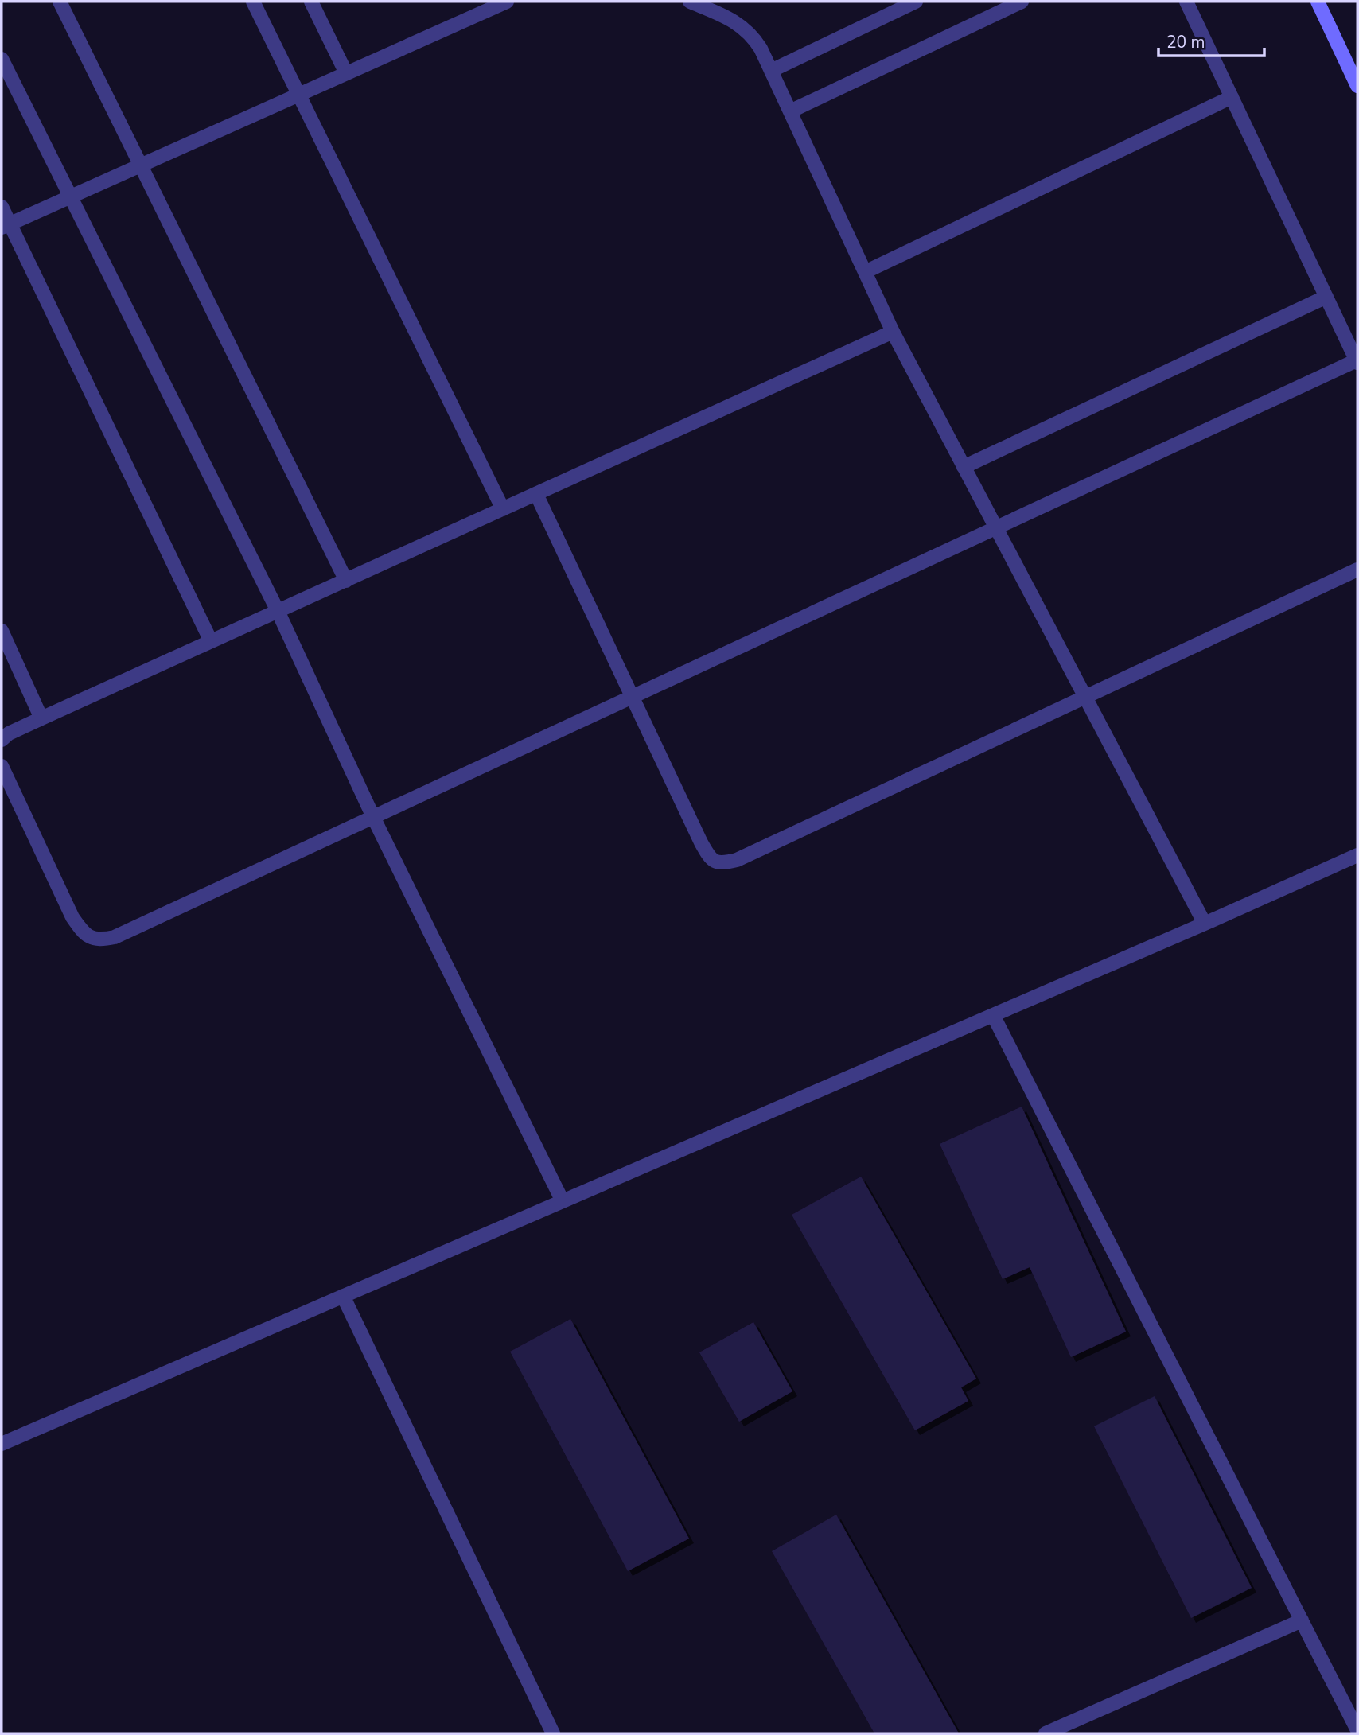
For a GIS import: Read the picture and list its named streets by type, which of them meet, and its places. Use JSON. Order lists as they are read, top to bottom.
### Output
{
  "scale_bar": "20 m"
}
